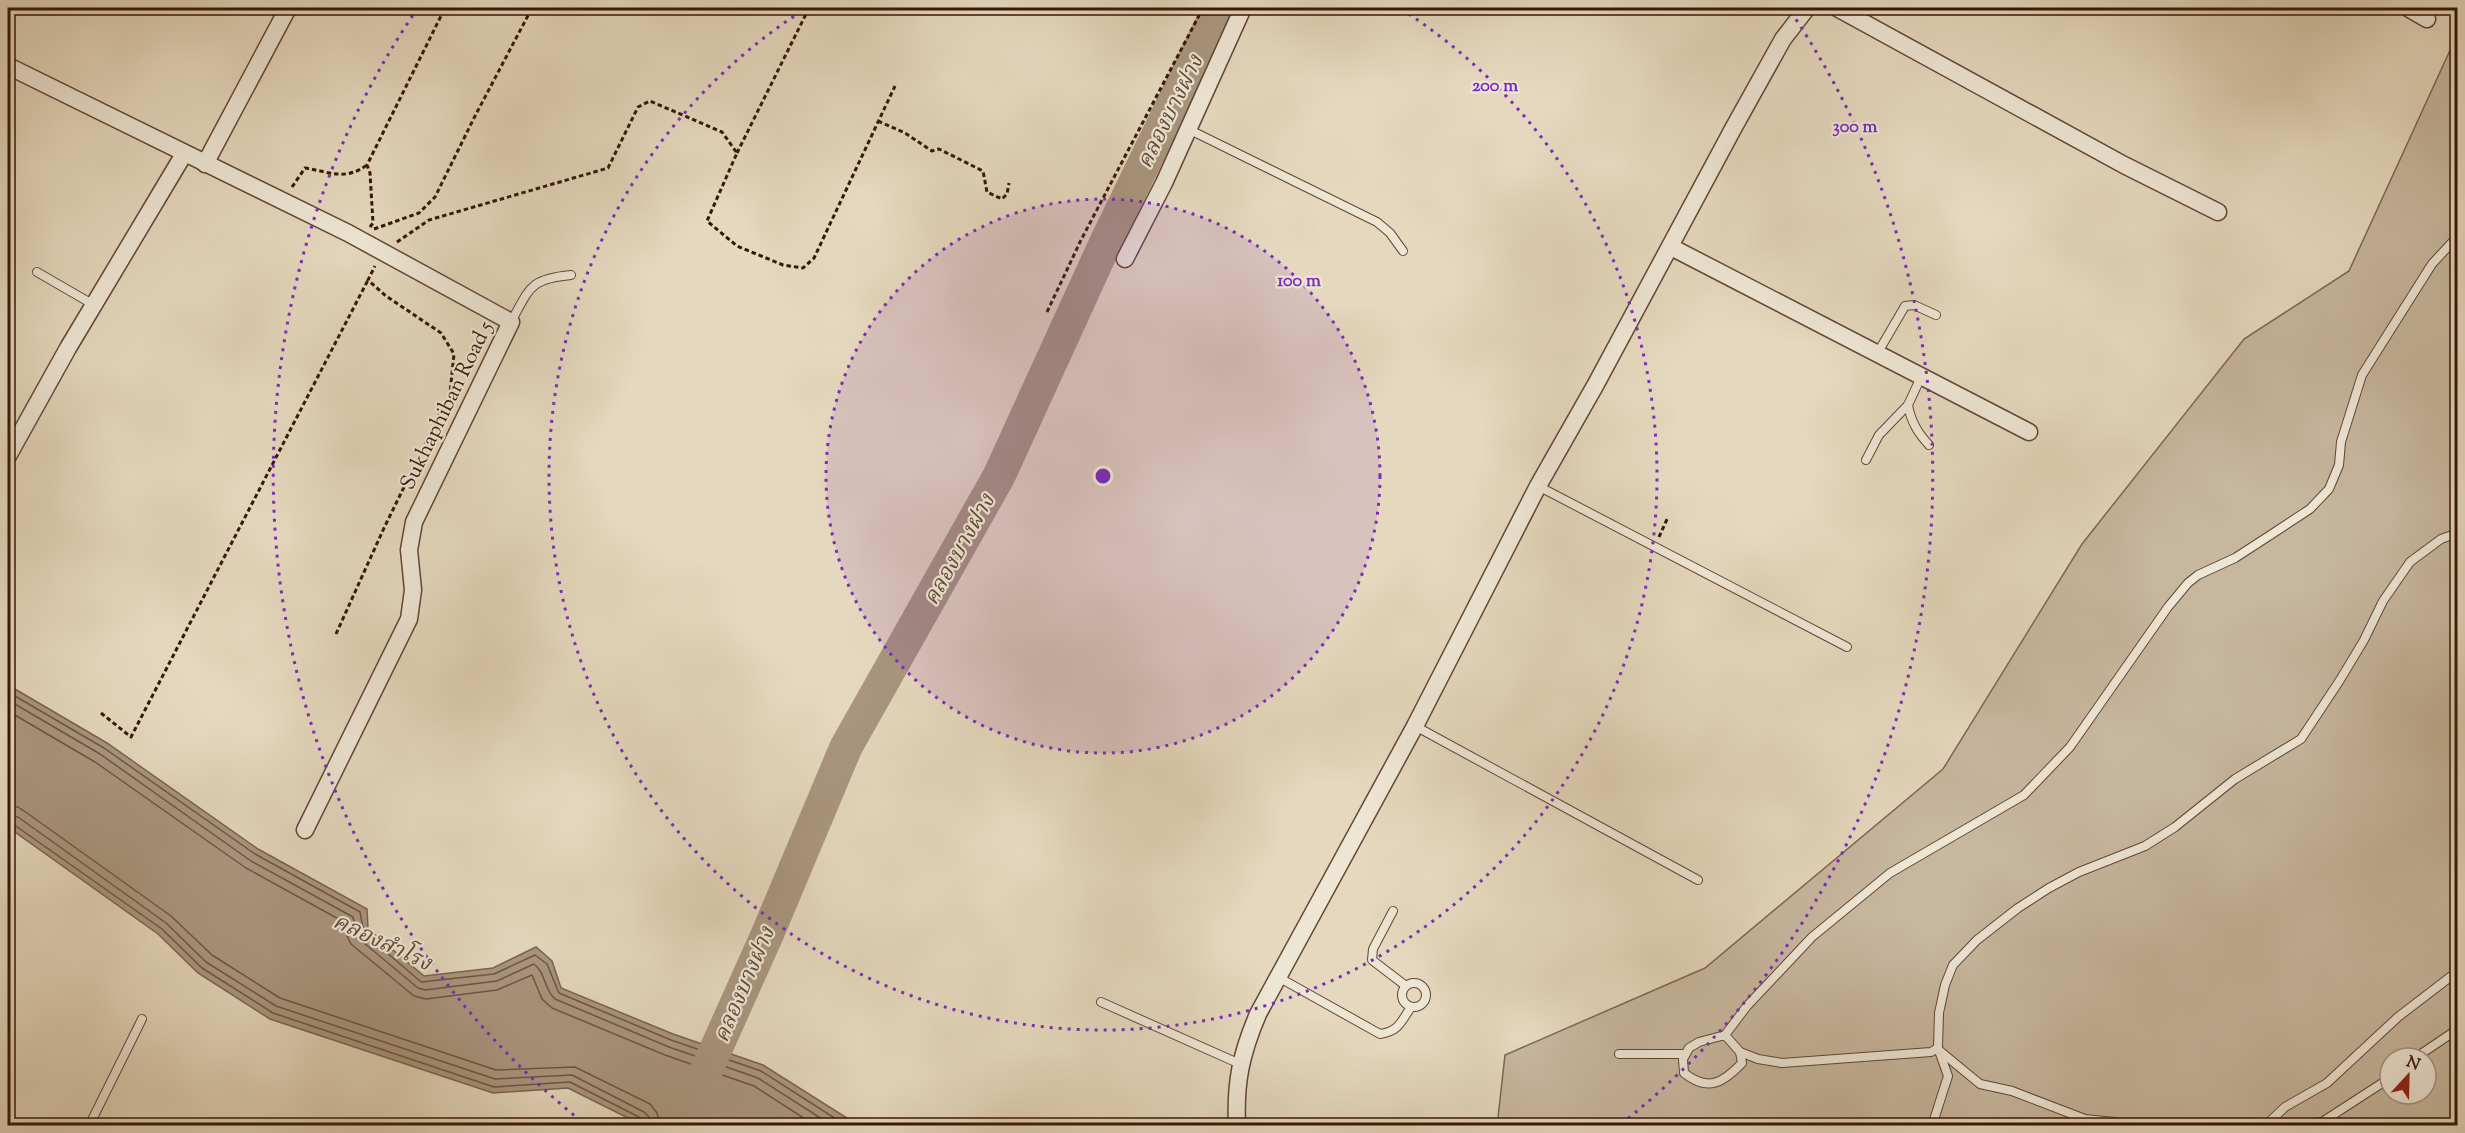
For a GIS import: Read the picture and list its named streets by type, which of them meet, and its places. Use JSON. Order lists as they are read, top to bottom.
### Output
{
  "streets": {
    "street": ["Sukhaphiban Road 5"]
  },
  "water": ["คลองบางฝาง", "คลองสำโรง"],
  "north": "top",
  "rings": ["200 m", "300 m", "100 m"]
}
